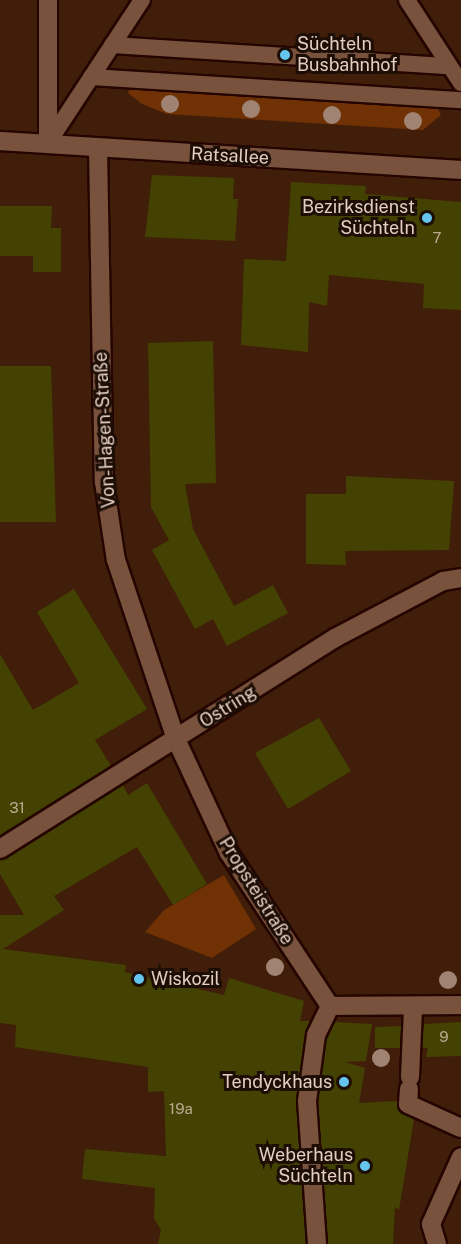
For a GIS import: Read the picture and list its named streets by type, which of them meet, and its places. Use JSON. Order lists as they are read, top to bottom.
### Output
{
  "streets": {
    "street": [
      "Ratsallee",
      "Von-Hagen-Straße",
      "Ostring",
      "Propsteistraße"
    ]
  },
  "crossings": [
    ["Ratsallee", "Von-Hagen-Straße"],
    ["Von-Hagen-Straße", "Ostring"],
    ["Von-Hagen-Straße", "Propsteistraße"],
    ["Ostring", "Propsteistraße"]
  ],
  "places": [
    "Süchteln Busbahnhof",
    "Bezirksdienst Süchteln",
    "Wiskozil",
    "Tendyckhaus",
    "Weberhaus Süchteln"
  ],
  "house_numbers": [
    "7",
    "31",
    "9",
    "19a"
  ]
}
